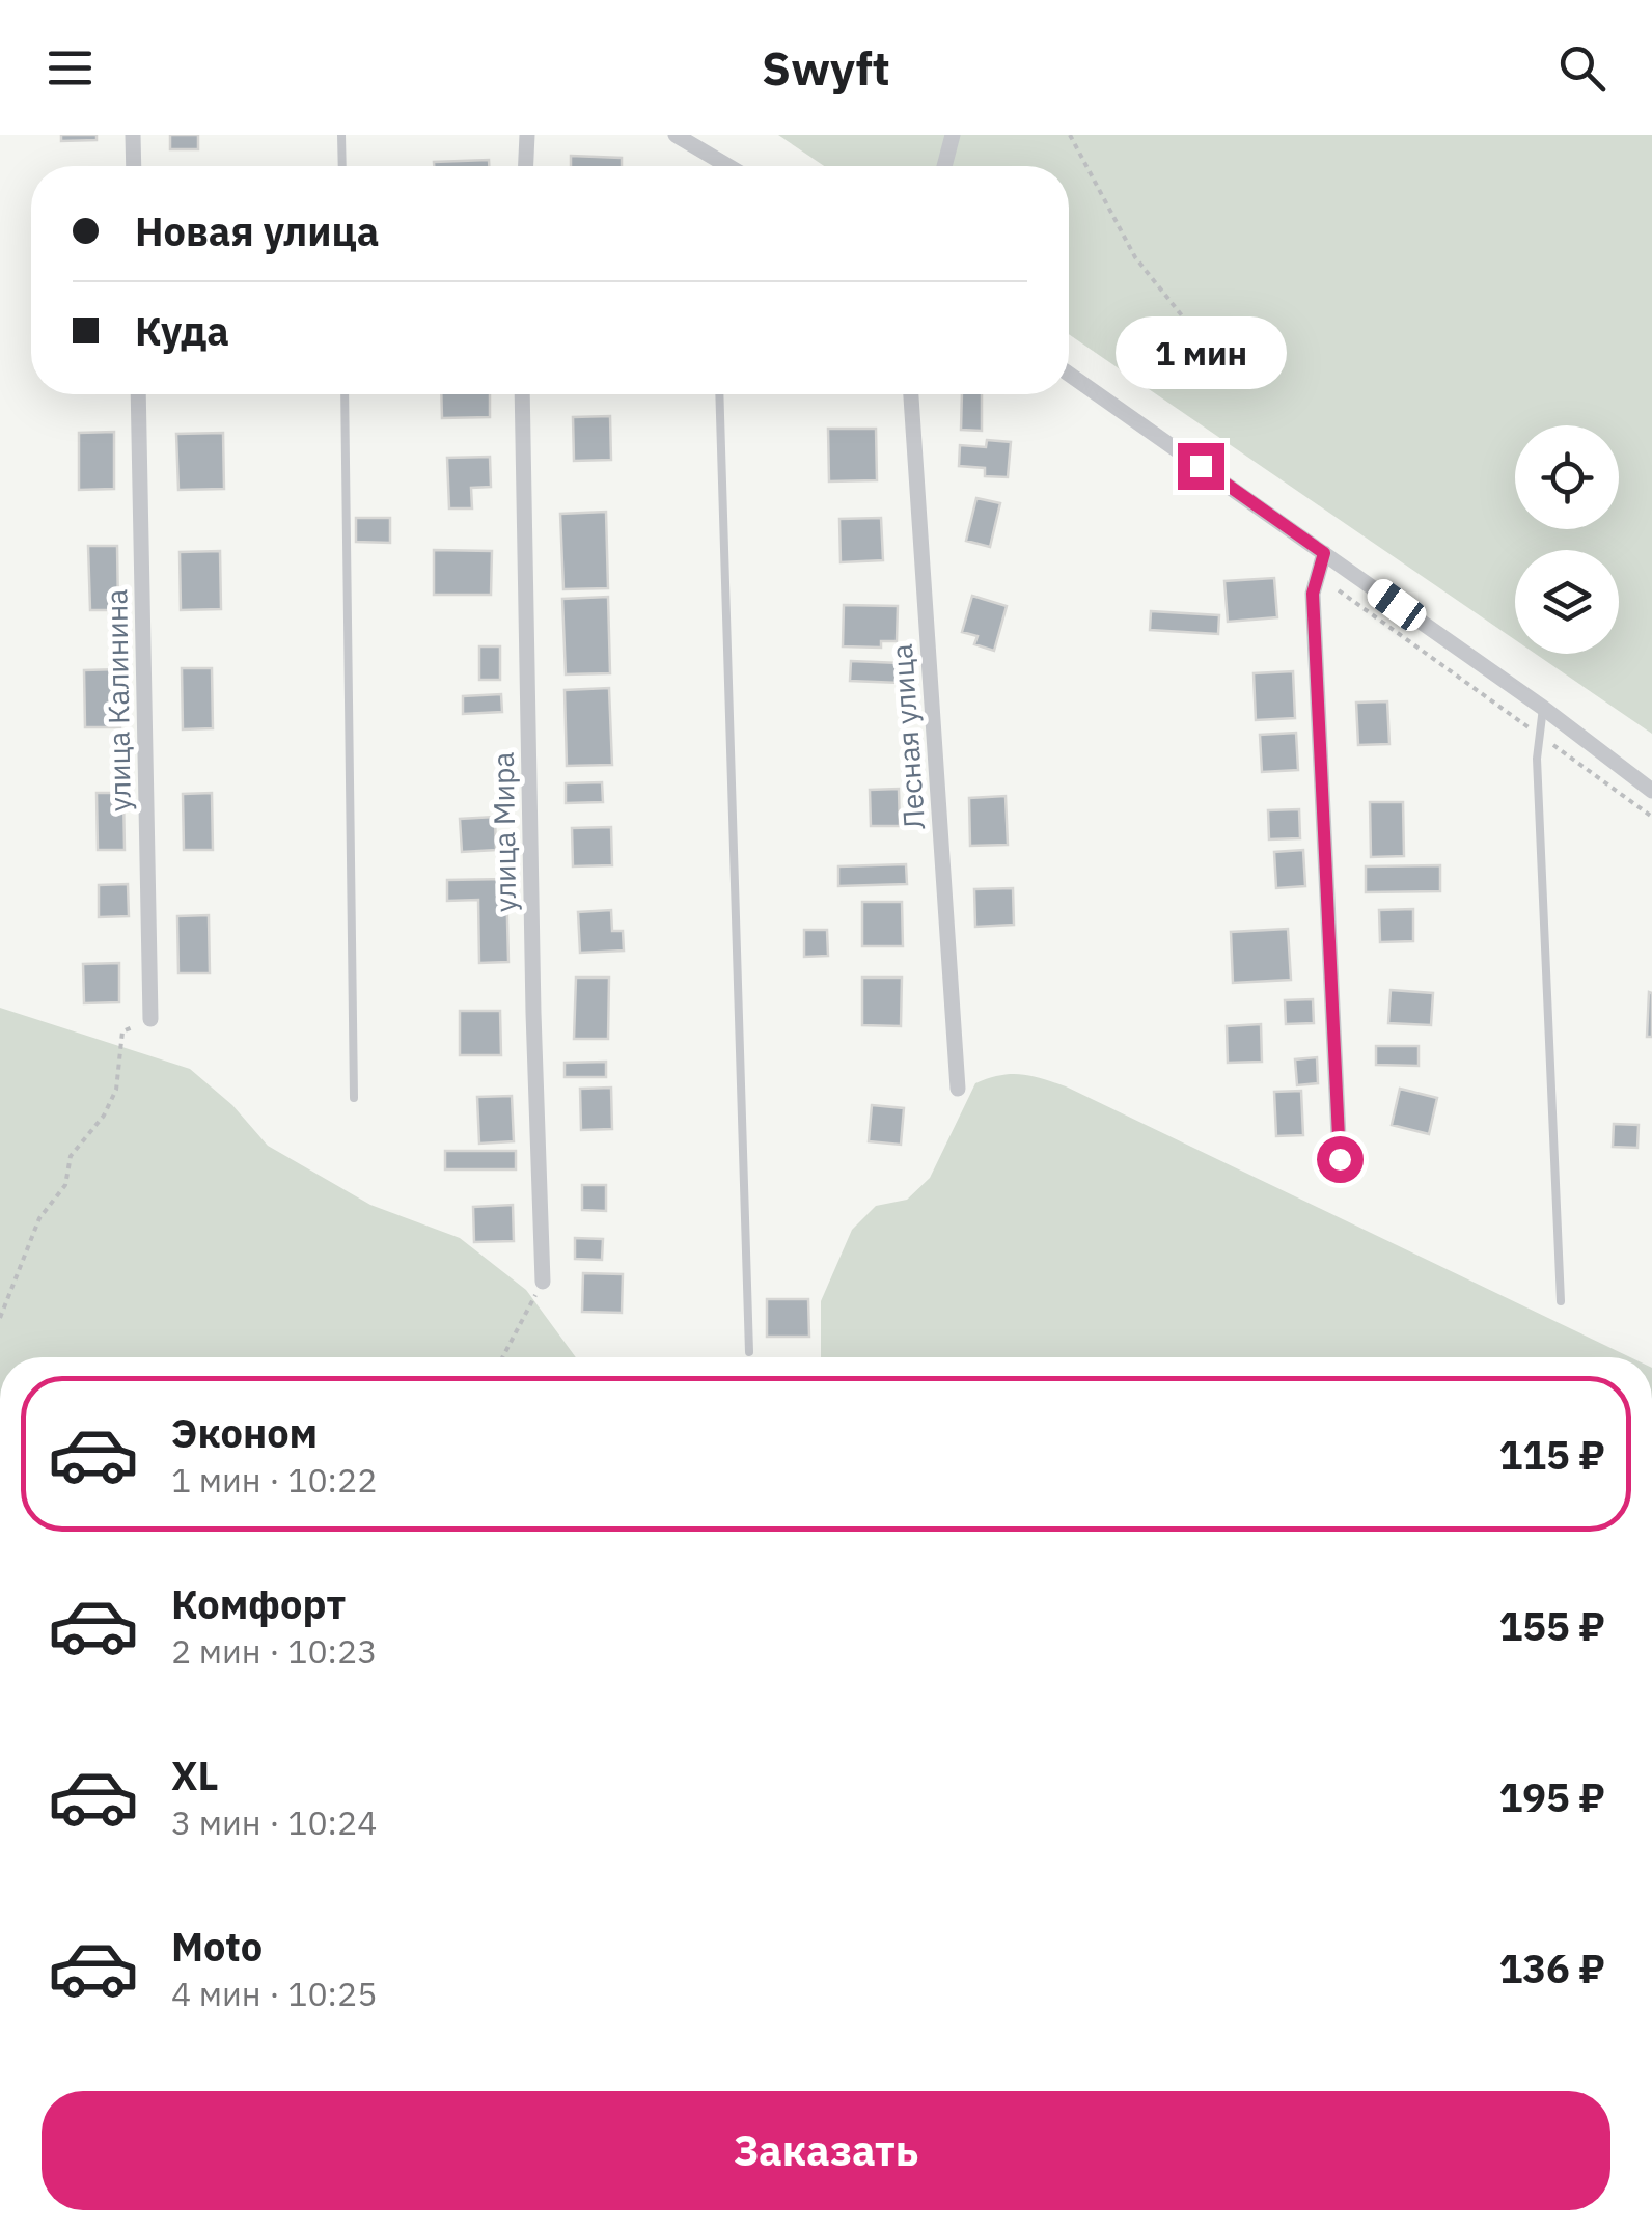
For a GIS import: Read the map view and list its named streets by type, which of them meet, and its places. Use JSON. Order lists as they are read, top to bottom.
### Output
{
  "streets": {
    "street": ["улица Калинина", "Лесная улица", "улица Мира"]
  },
  "page": {
    "header": "Swyft",
    "banner": ["Новая улица", "Куда"],
    "bubble": "1 мин",
    "list": [
      {
        "name": "Эконом",
        "note": "1 мин · 10:22",
        "value": "115 ₽"
      },
      {
        "name": "Комфорт",
        "note": "2 мин · 10:23",
        "value": "155 ₽"
      },
      {
        "name": "XL",
        "note": "3 мин · 10:24",
        "value": "195 ₽"
      },
      {
        "name": "Moto",
        "note": "4 мин · 10:25",
        "value": "136 ₽"
      }
    ],
    "buttons": "Заказать"
  }
}
